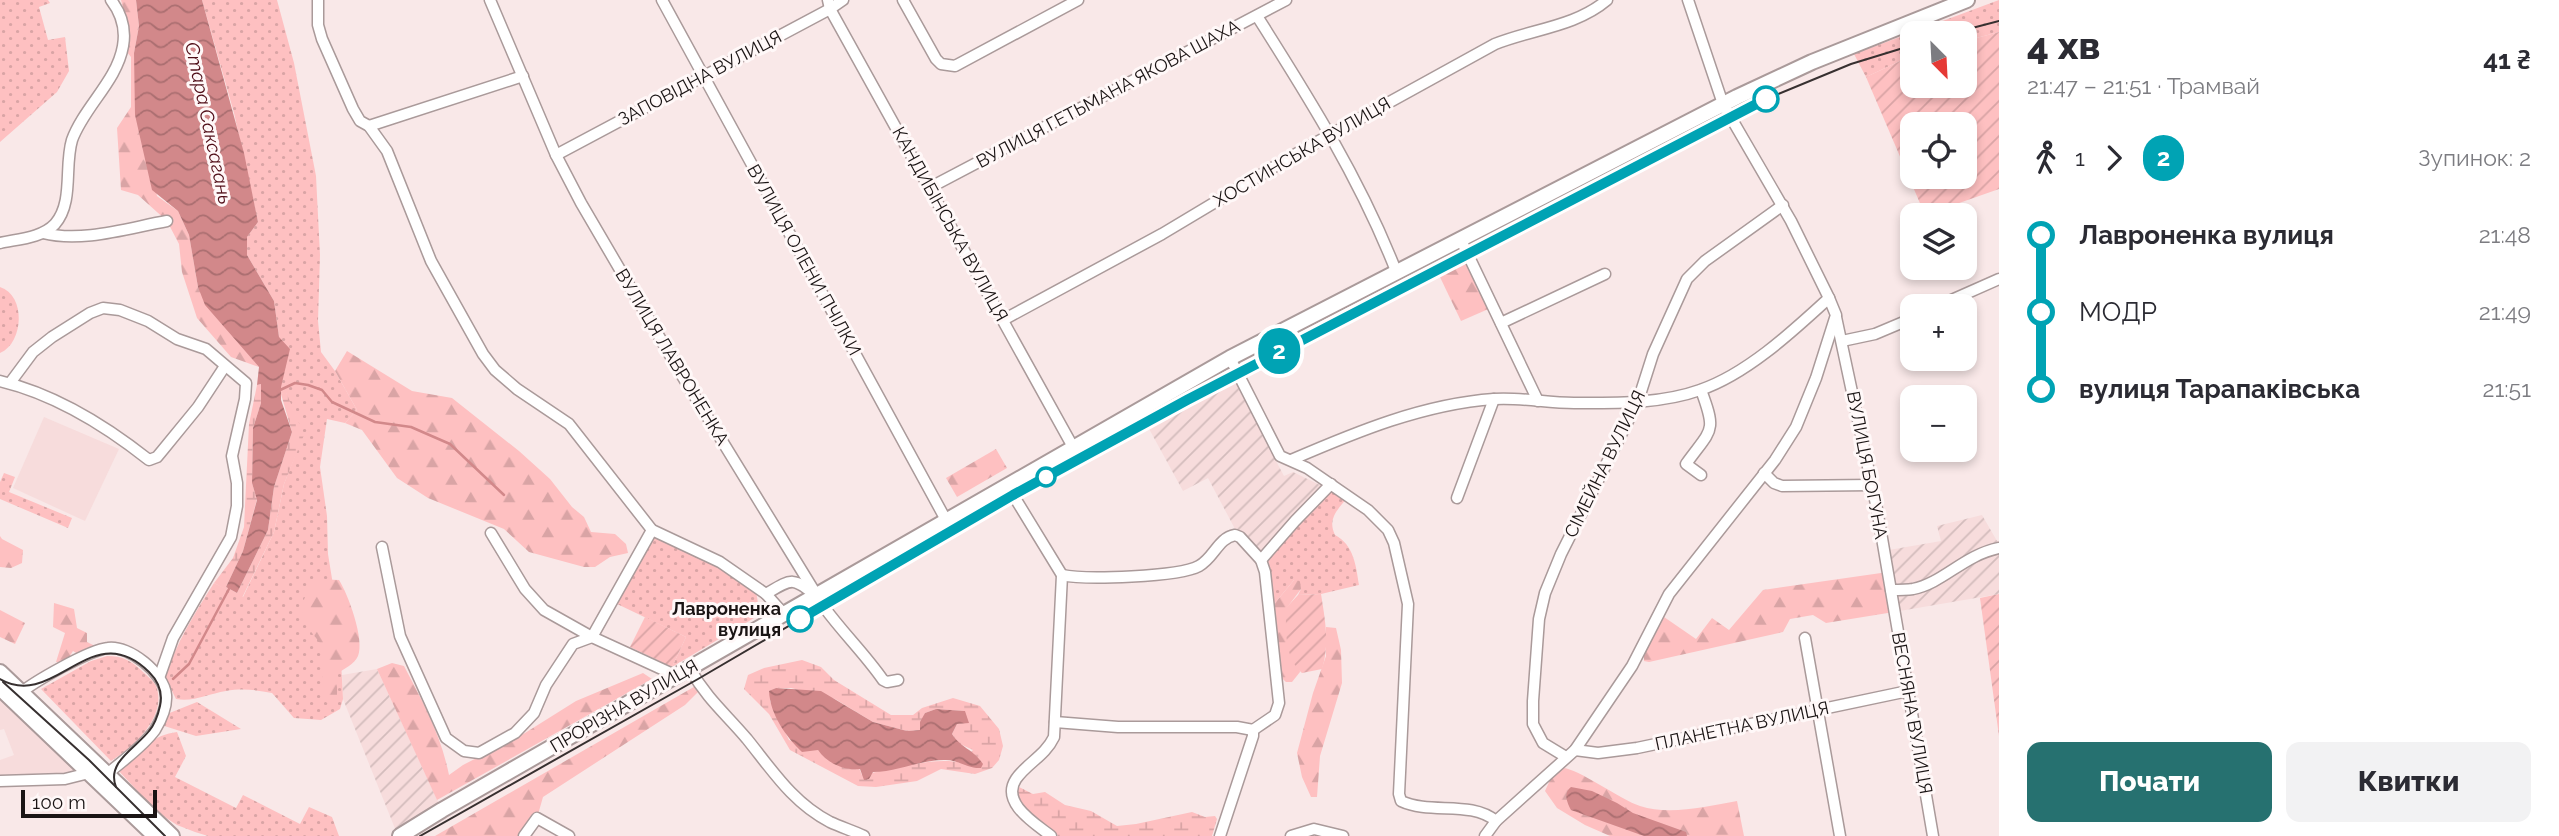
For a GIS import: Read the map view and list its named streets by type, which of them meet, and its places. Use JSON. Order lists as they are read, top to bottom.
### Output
{
  "streets": {
    "main road": ["ПРОРІЗНА ВУЛИЦЯ"],
    "street": [
      "ЗАПОВІДНА ВУЛИЦЯ",
      "ВУЛИЦЯ ГЕТЬМАНА ЯКОВА ШАХА",
      "ХОСТИНСЬКА ВУЛИЦЯ",
      "КАНДИБІНСЬКА ВУЛИЦЯ",
      "ВУЛИЦЯ ОЛЕНИ ПЧІЛКИ",
      "ВУЛИЦЯ ЛАВРОНЕНКА",
      "СІМЕЙНА ВУЛИЦЯ",
      "ВУЛИЦЯ БОГУНА",
      "ВЕСНЯНА ВУЛИЦЯ",
      "ПЛАНЕТНА ВУЛИЦЯ"
    ]
  },
  "crossings": [
    ["ЗАПОВІДНА ВУЛИЦЯ", "КАНДИБІНСЬКА ВУЛИЦЯ"],
    ["ЗАПОВІДНА ВУЛИЦЯ", "ВУЛИЦЯ ОЛЕНИ ПЧІЛКИ"],
    ["ЗАПОВІДНА ВУЛИЦЯ", "ВУЛИЦЯ ЛАВРОНЕНКА"],
    ["ВУЛИЦЯ ГЕТЬМАНА ЯКОВА ШАХА", "КАНДИБІНСЬКА ВУЛИЦЯ"],
    ["ХОСТИНСЬКА ВУЛИЦЯ", "КАНДИБІНСЬКА ВУЛИЦЯ"],
    ["КАНДИБІНСЬКА ВУЛИЦЯ", "ПРОРІЗНА ВУЛИЦЯ"],
    ["ВУЛИЦЯ ОЛЕНИ ПЧІЛКИ", "ПРОРІЗНА ВУЛИЦЯ"],
    ["ВУЛИЦЯ ЛАВРОНЕНКА", "ПРОРІЗНА ВУЛИЦЯ"],
    ["СІМЕЙНА ВУЛИЦЯ", "ВУЛИЦЯ БОГУНА"],
    ["СІМЕЙНА ВУЛИЦЯ", "ПЛАНЕТНА ВУЛИЦЯ"],
    ["ВУЛИЦЯ БОГУНА", "ПРОРІЗНА ВУЛИЦЯ"],
    ["ВУЛИЦЯ БОГУНА", "ВЕСНЯНА ВУЛИЦЯ"],
    ["ВЕСНЯНА ВУЛИЦЯ", "ПЛАНЕТНА ВУЛИЦЯ"]
  ],
  "water": ["Стара Саксагань"],
  "places": ["Лавроненка вулиця"],
  "lines": ["tram line 2"],
  "scale_bar": "100 m",
  "north": "bottom right",
  "page": {
    "on_map": "2",
    "heading": ["4 хв", "21:47 – 21:51 · Трамвай", "41 ₴"],
    "map_buttons": ["+", "−"],
    "legs": ["1", "2", "Зупинок: 2"],
    "list": [
      {
        "name": "Лавроненка вулиця",
        "value": "21:48"
      },
      {
        "name": "МОДР",
        "value": "21:49"
      },
      {
        "name": "вулиця Тарапаківська",
        "value": "21:51"
      }
    ],
    "buttons": ["Почати", "Квитки"],
    "scale": "100 m"
  }
}
